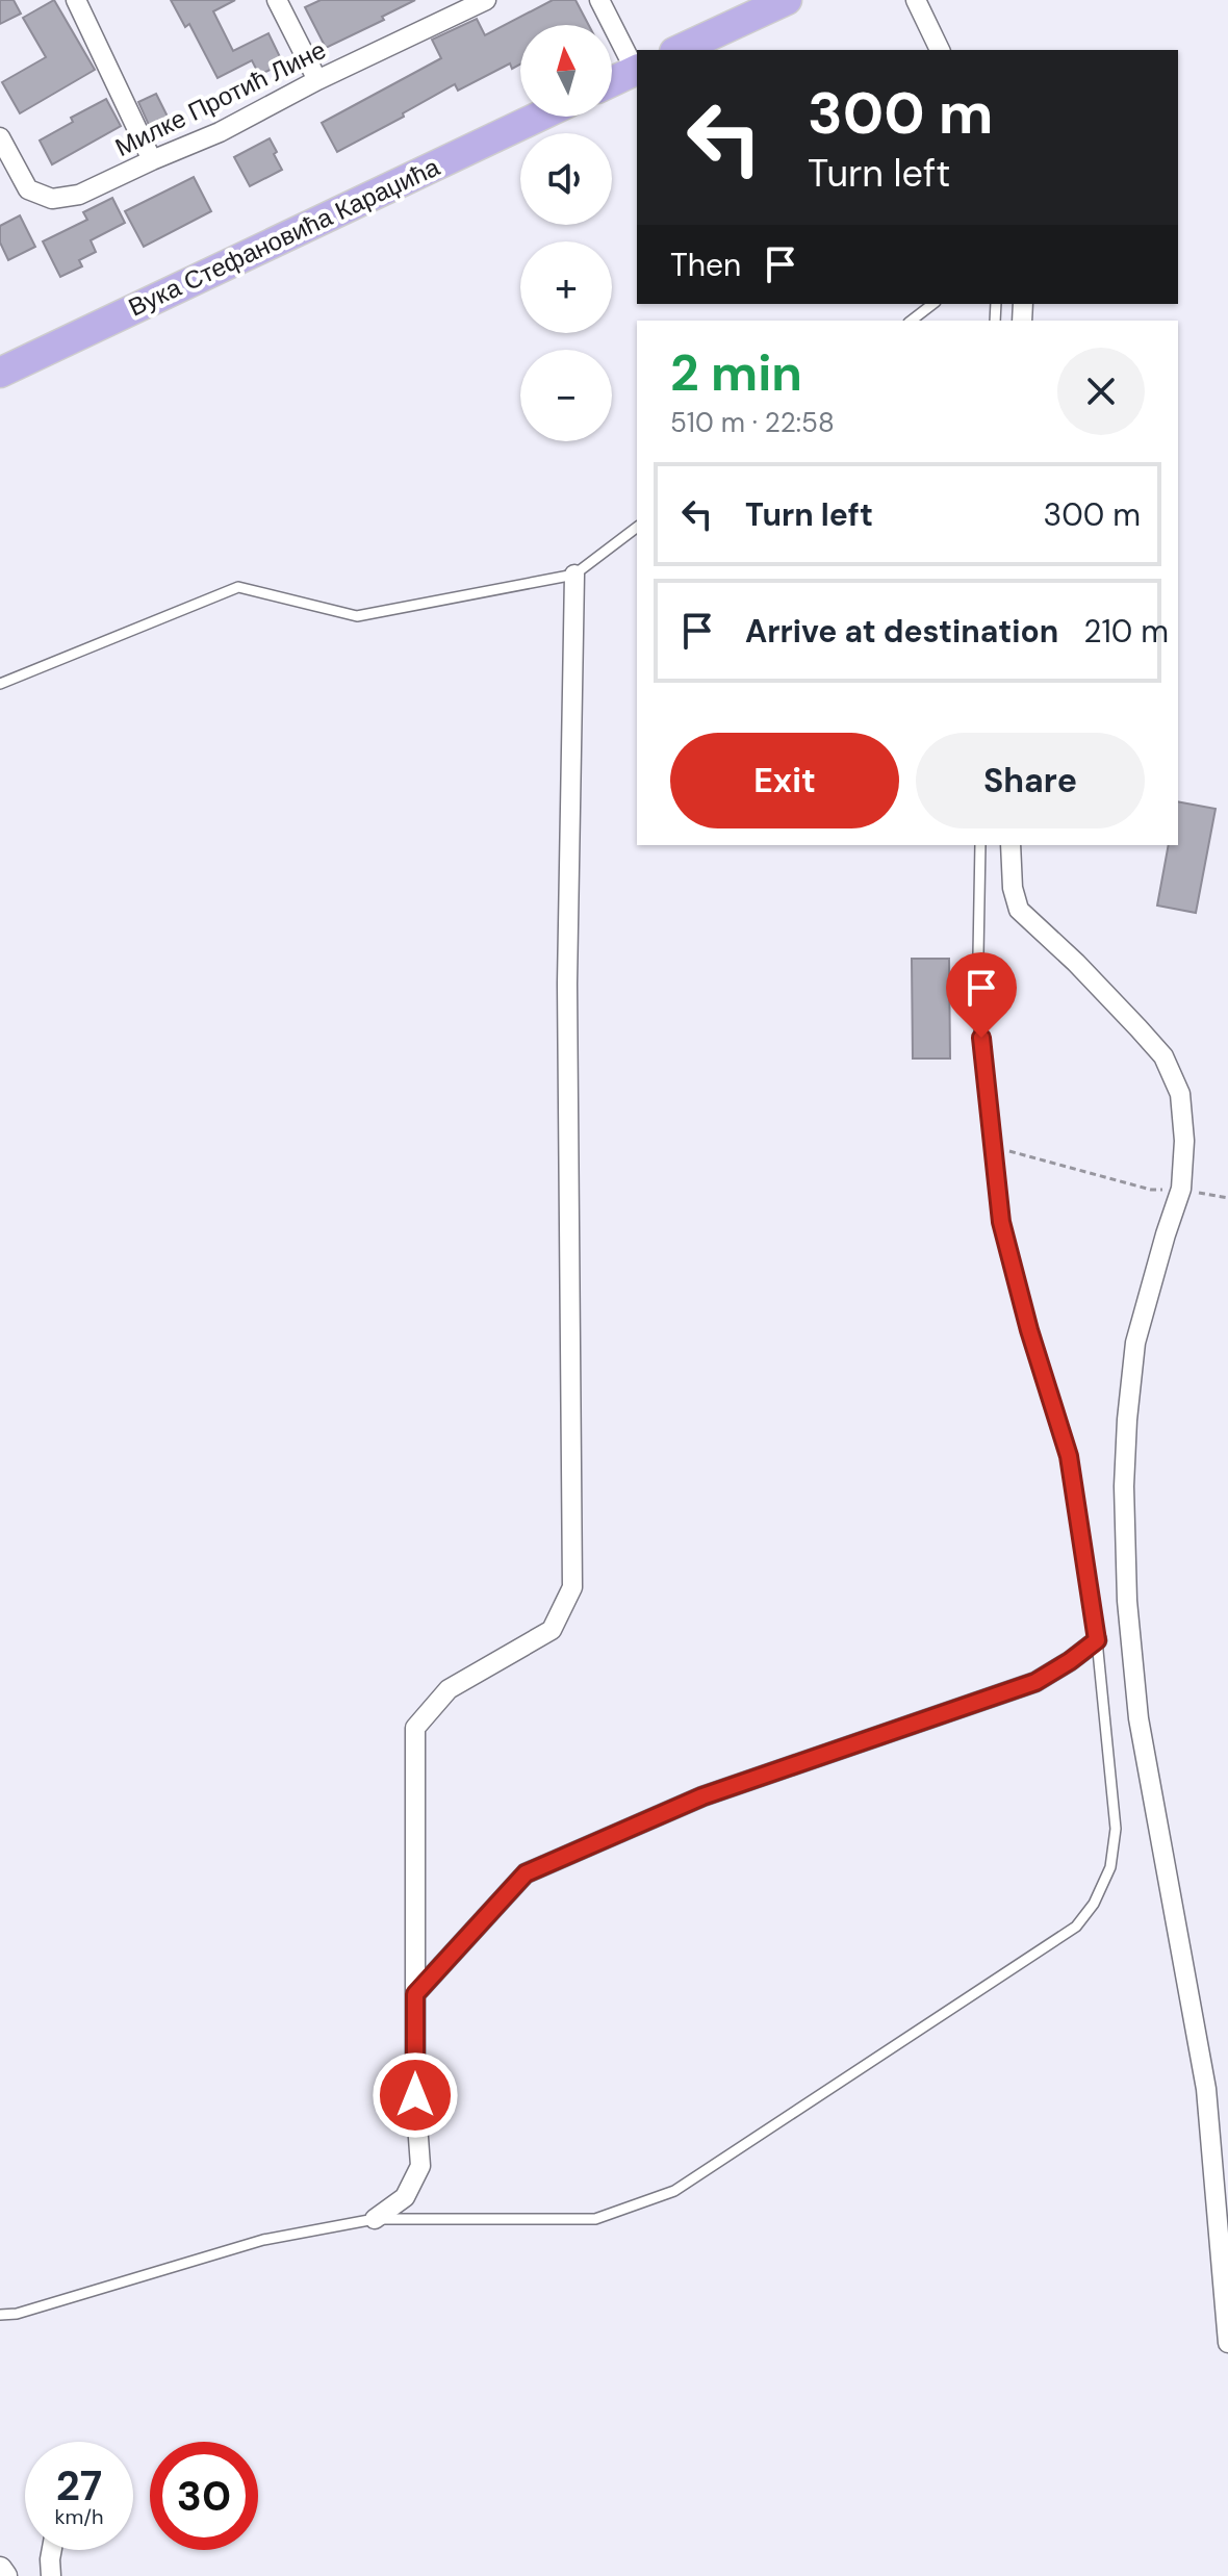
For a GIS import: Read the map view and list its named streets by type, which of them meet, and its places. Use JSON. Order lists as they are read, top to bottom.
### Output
{
  "streets": {
    "main road": ["Вука Стефановића Караџића"],
    "street": ["Милке Протић Лине"]
  },
  "north": "top",
  "page": {
    "map_buttons": ["+", "−"],
    "turn": ["300 m", "Turn left"],
    "then": "Then",
    "heading": ["2 min", "510 m · 22:58"],
    "list": [
      {
        "name": "Turn left",
        "value": "300 m"
      },
      {
        "name": "Arrive at destination",
        "value": "210 m"
      }
    ],
    "buttons": ["Exit", "Share"],
    "speed": "27 km/h",
    "limit": "30"
  }
}
